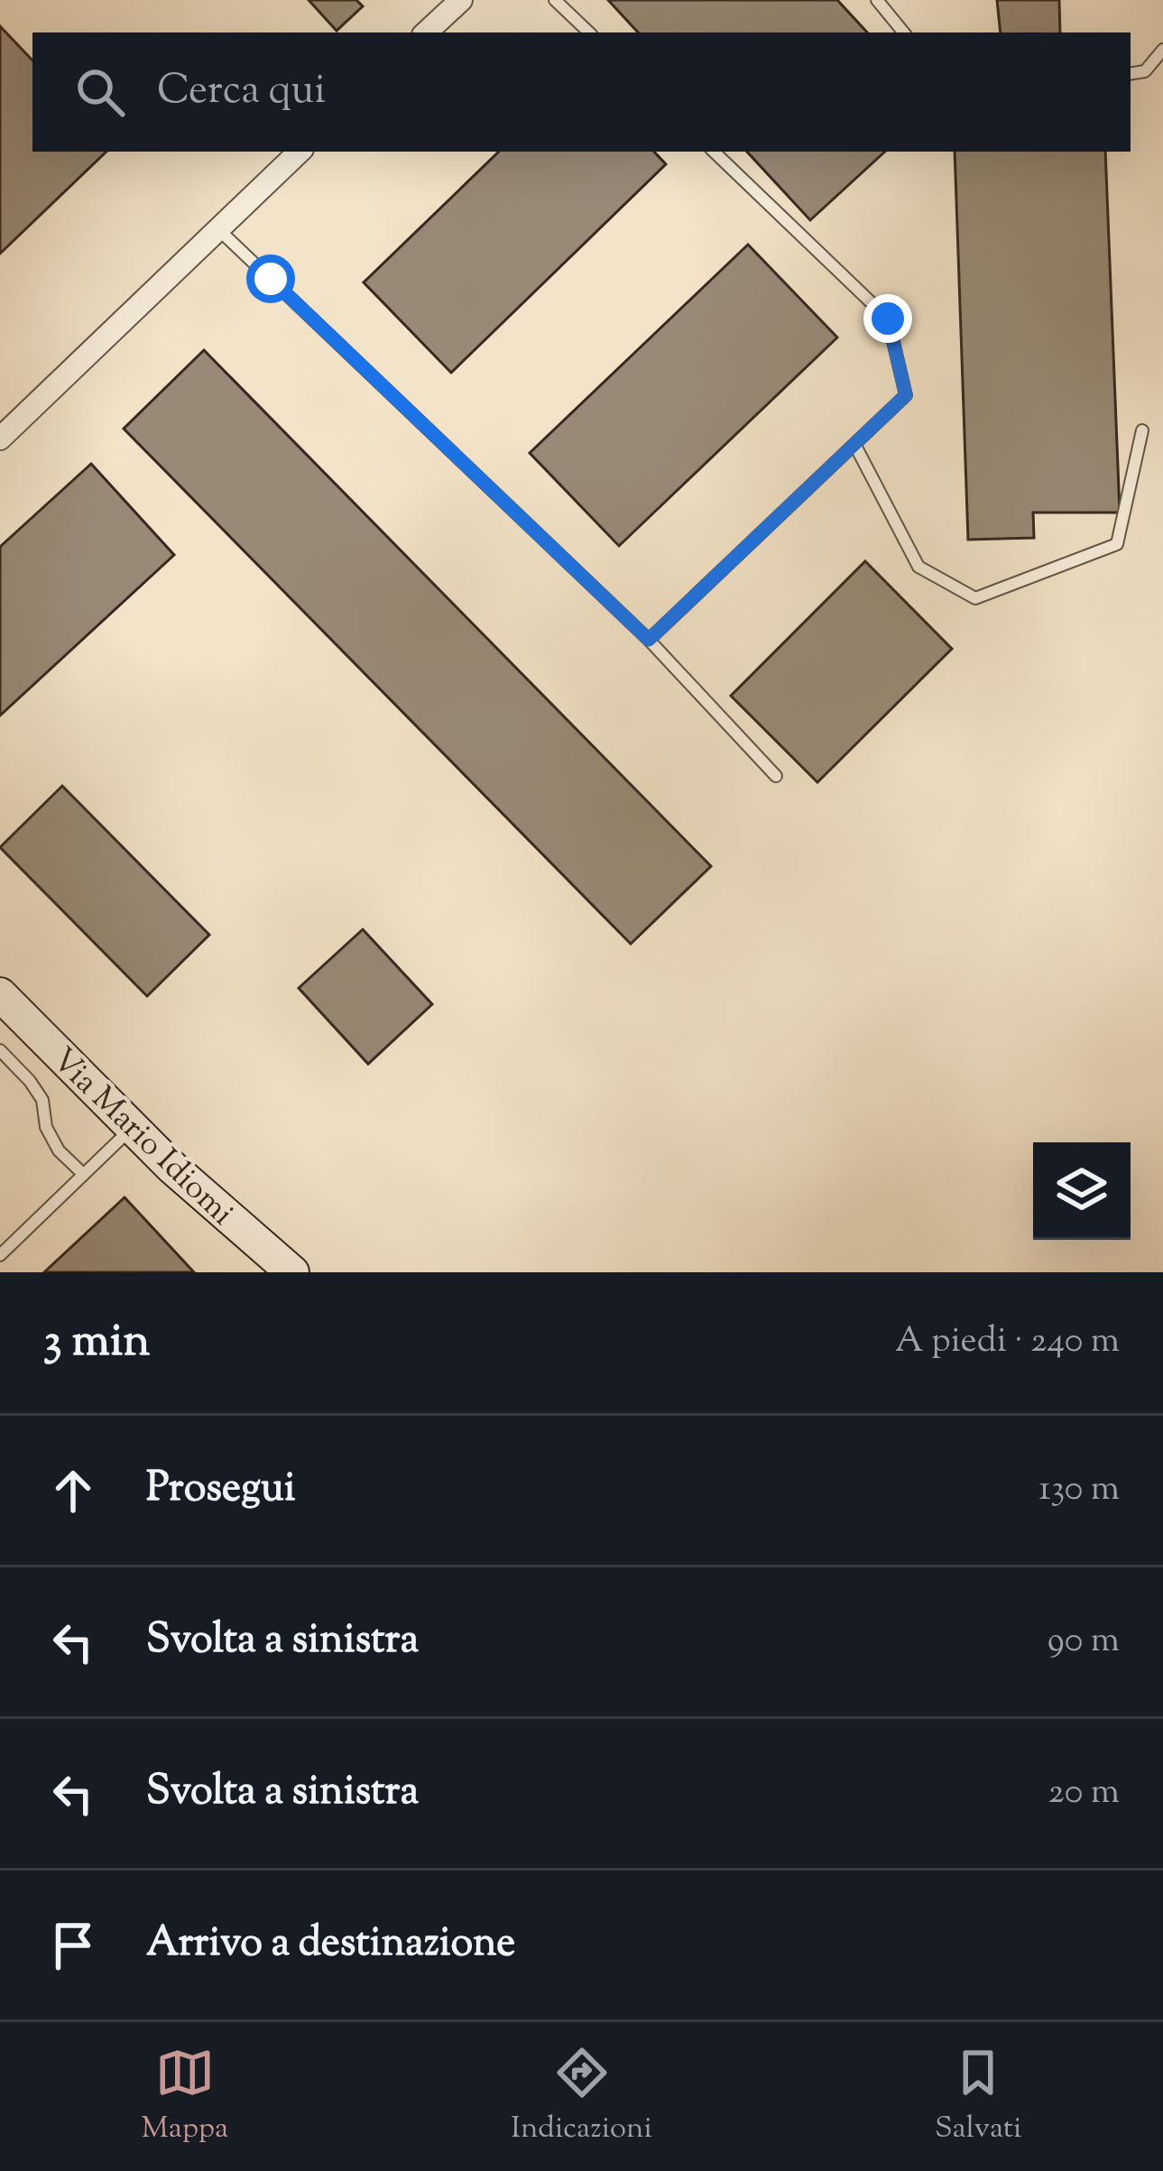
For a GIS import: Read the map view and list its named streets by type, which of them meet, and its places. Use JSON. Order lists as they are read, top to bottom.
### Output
{
  "streets": {
    "street": ["Via Mario Idiomi"]
  },
  "page": {
    "search": "Cerca qui",
    "heading": ["3 min", "A piedi · 240 m"],
    "list": [
      ["Prosegui", "130 m"],
      ["Svolta a sinistra", "90 m"],
      ["Svolta a sinistra", "20 m"],
      "Arrivo a destinazione"
    ],
    "nav": ["Mappa", "Indicazioni", "Salvati"]
  }
}
